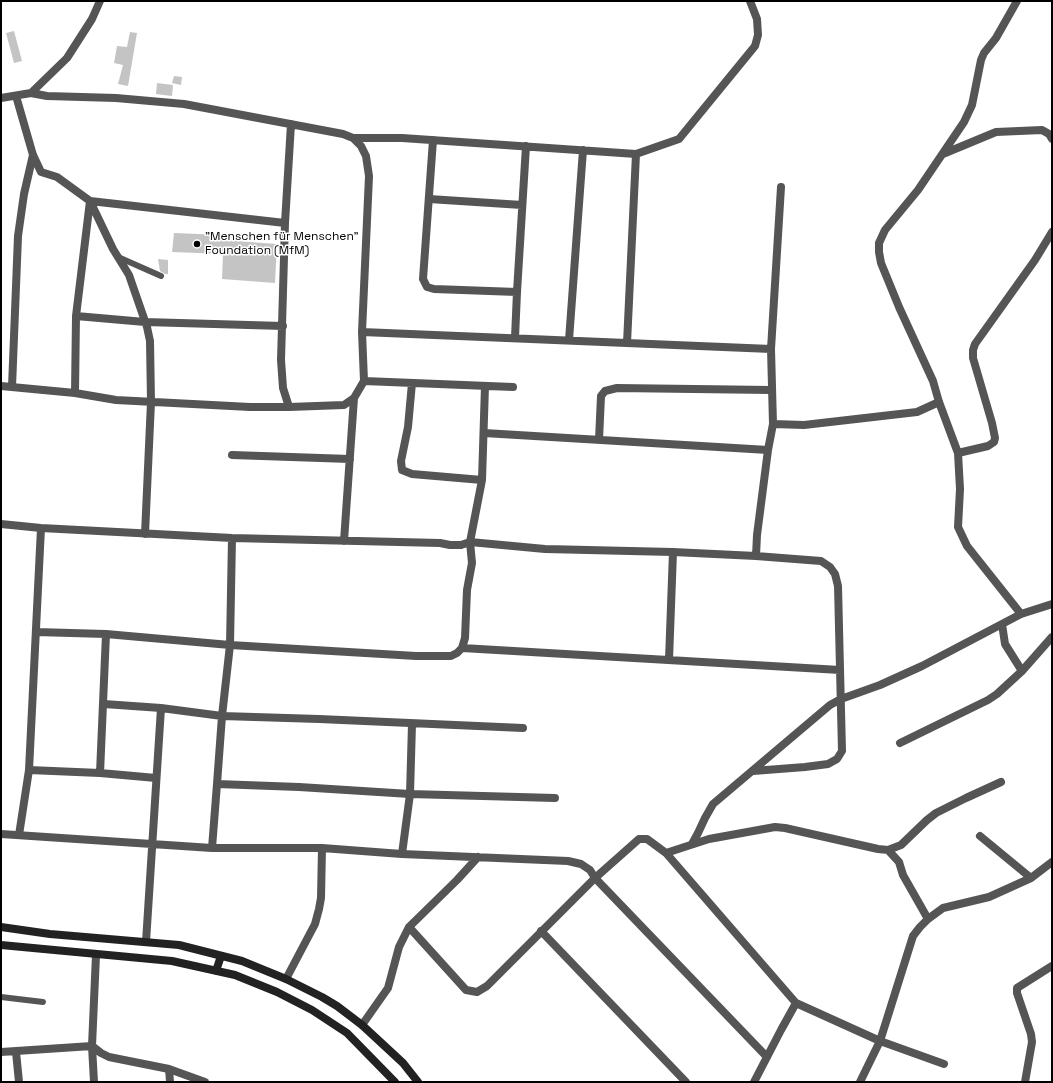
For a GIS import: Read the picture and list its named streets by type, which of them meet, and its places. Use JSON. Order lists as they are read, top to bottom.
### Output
{
  "places": ["\"Menschen für Menschen\" Foundation (MfM)"]
}
